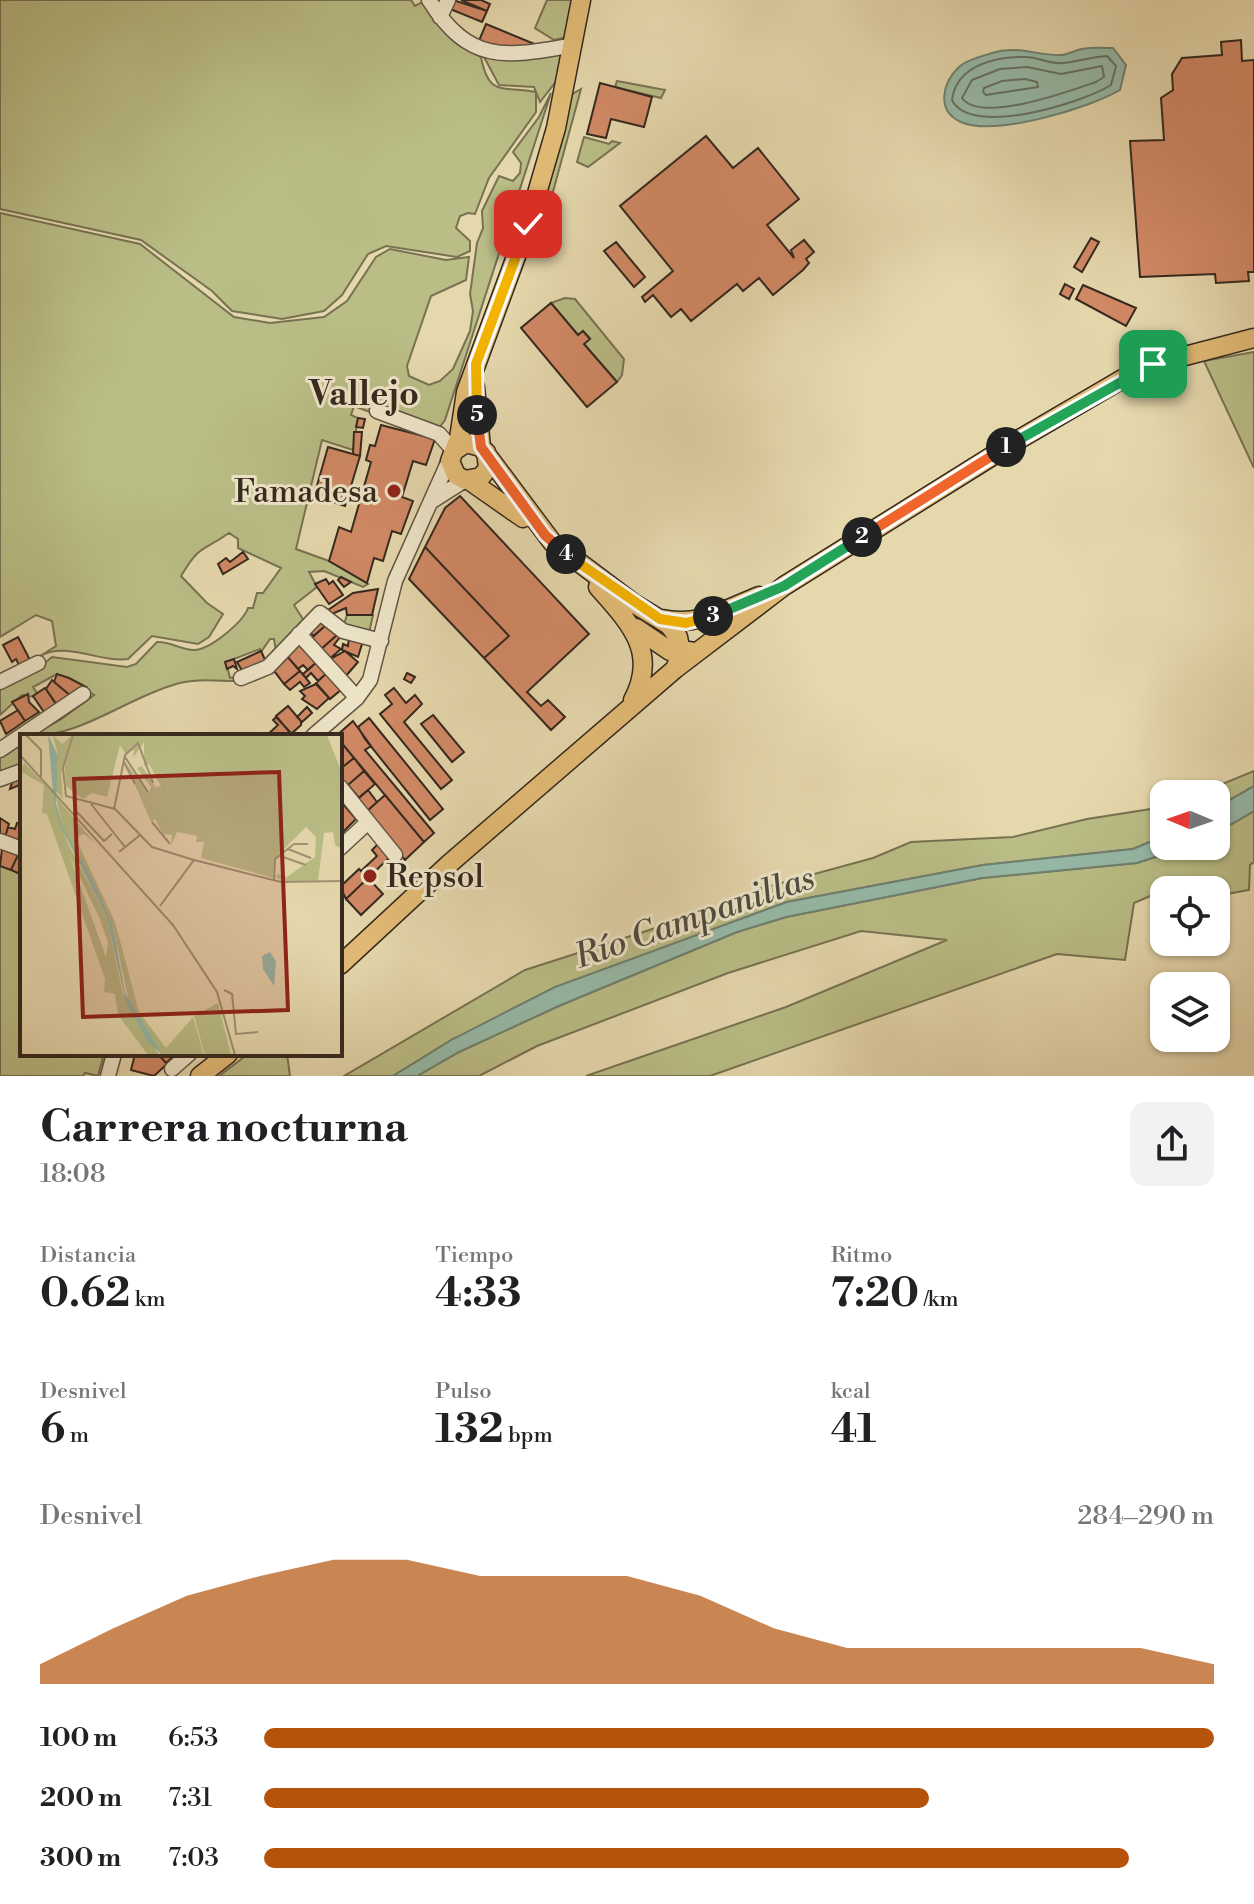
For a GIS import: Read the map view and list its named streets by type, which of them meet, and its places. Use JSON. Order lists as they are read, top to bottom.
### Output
{
  "districts": ["Vallejo"],
  "water": ["Río Campanillas"],
  "places": ["Famadesa", "Repsol"],
  "north": "left",
  "page": {
    "pins": [
      "5",
      "1",
      "2",
      "4",
      "3"
    ],
    "heading": ["Carrera nocturna", "18:08"],
    "stats": [
      ["Distancia", "0.62 km"],
      ["Tiempo", "4:33"],
      ["Ritmo", "7:20 /km"],
      ["Desnivel", "6 m"],
      ["Pulso", "132 bpm"],
      ["kcal", "41"]
    ],
    "chart": ["Desnivel", "284–290 m"],
    "list": [
      {
        "name": "100 m",
        "note": "6:53"
      },
      {
        "name": "200 m",
        "note": "7:31"
      },
      {
        "name": "300 m",
        "note": "7:03"
      }
    ]
  }
}
